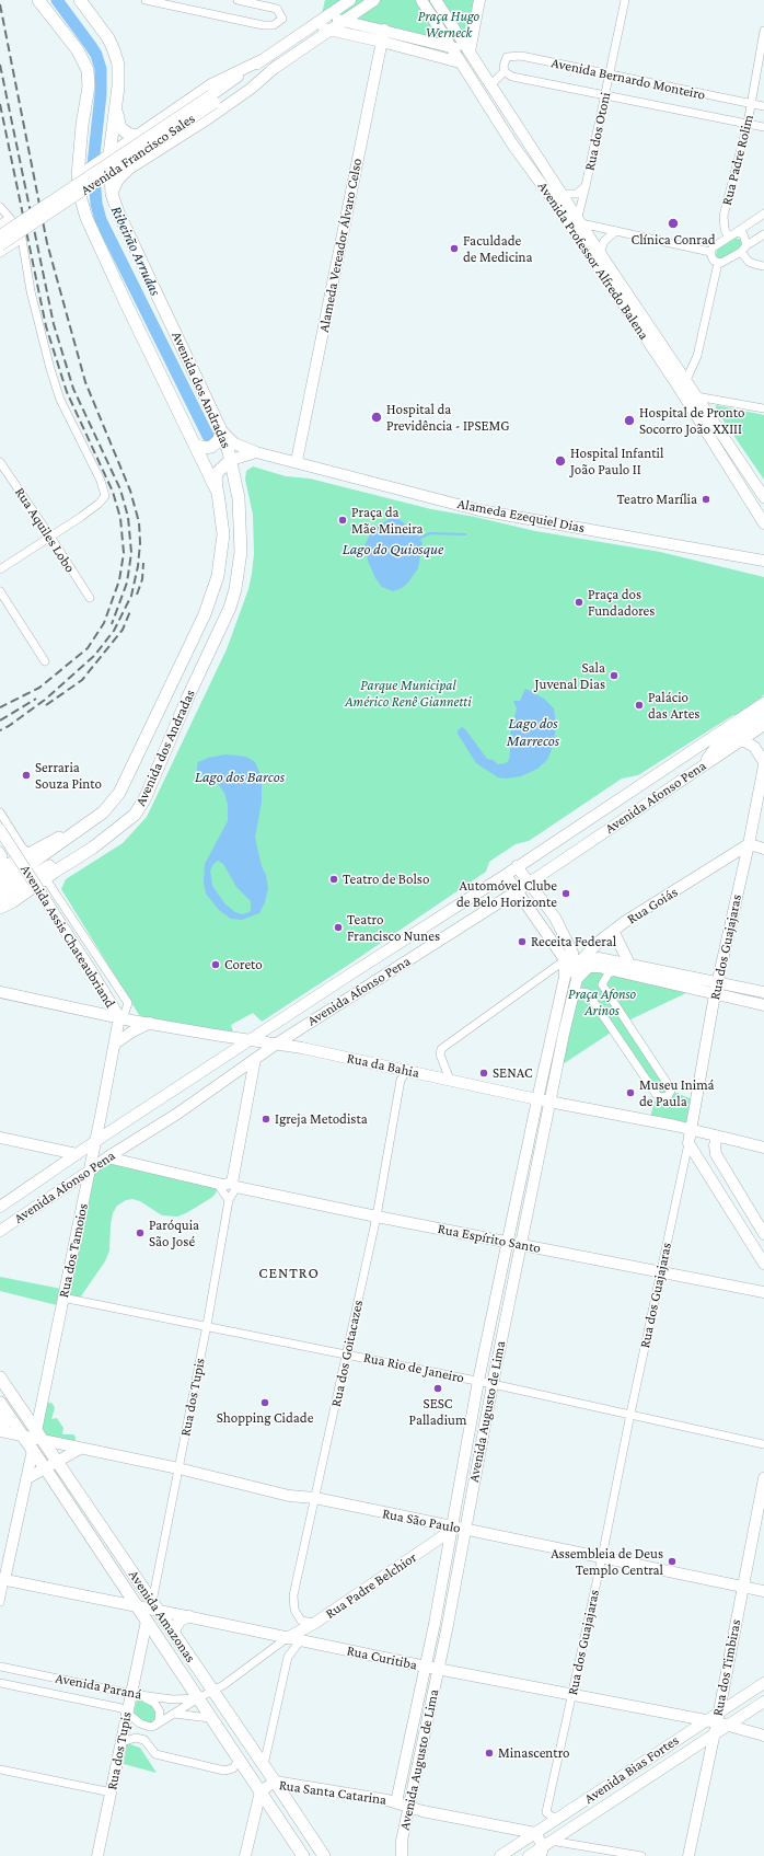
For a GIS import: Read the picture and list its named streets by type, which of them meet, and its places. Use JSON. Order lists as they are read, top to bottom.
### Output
{
  "streets": {
    "main road": ["Avenida dos Andradas", "Avenida Amazonas"],
    "street": [
      "Avenida Bernardo Monteiro",
      "Rua dos Otoni",
      "Avenida Francisco Sales",
      "Rua Padre Rolim",
      "Alameda Vereador Álvaro Celso",
      "Avenida Professor Alfredo Balena",
      "Alameda Ezequiel Dias",
      "Rua Aquiles Lobo",
      "Avenida Afonso Pena",
      "Rua Goiás",
      "Avenida Assis Chateaubriand",
      "Rua dos Guajajaras",
      "Rua da Bahia",
      "Rua Espírito Santo",
      "Rua dos Tamoios",
      "Rua dos Goitacazes",
      "Rua Rio de Janeiro",
      "Rua dos Tupis",
      "Avenida Augusto de Lima",
      "Rua São Paulo",
      "Rua Padre Belchior",
      "Rua Curitiba",
      "Rua dos Timbiras",
      "Avenida Paraná",
      "Avenida Bias Fortes",
      "Rua Santa Catarina"
    ]
  },
  "crossings": [
    ["Avenida Bernardo Monteiro", "Rua dos Otoni"],
    ["Avenida Bernardo Monteiro", "Rua Padre Rolim"],
    ["Avenida Bernardo Monteiro", "Avenida Professor Alfredo Balena"],
    ["Rua dos Otoni", "Avenida Professor Alfredo Balena"],
    ["Avenida Francisco Sales", "Avenida dos Andradas"],
    ["Alameda Vereador Álvaro Celso", "Alameda Ezequiel Dias"],
    ["Avenida dos Andradas", "Alameda Ezequiel Dias"],
    ["Avenida dos Andradas", "Avenida Assis Chateaubriand"],
    ["Avenida Afonso Pena", "Rua da Bahia"],
    ["Avenida Afonso Pena", "Rua Espírito Santo"],
    ["Avenida Afonso Pena", "Rua dos Tamoios"],
    ["Avenida Afonso Pena", "Rua dos Tupis"],
    ["Rua Goiás", "Rua dos Guajajaras"],
    ["Rua Goiás", "Avenida Augusto de Lima"],
    ["Avenida Assis Chateaubriand", "Rua da Bahia"],
    ["Avenida Assis Chateaubriand", "Rua dos Tamoios"],
    ["Rua dos Guajajaras", "Rua da Bahia"],
    ["Rua dos Guajajaras", "Rua Espírito Santo"],
    ["Rua dos Guajajaras", "Rua Rio de Janeiro"],
    ["Rua dos Guajajaras", "Rua São Paulo"],
    ["Rua dos Guajajaras", "Rua Curitiba"],
    ["Rua dos Guajajaras", "Avenida Bias Fortes"],
    ["Rua da Bahia", "Rua dos Tamoios"],
    ["Rua da Bahia", "Rua dos Goitacazes"],
    ["Rua da Bahia", "Avenida Augusto de Lima"],
    ["Rua Espírito Santo", "Rua dos Goitacazes"],
    ["Rua Espírito Santo", "Rua dos Tupis"],
    ["Rua Espírito Santo", "Avenida Augusto de Lima"],
    ["Rua dos Tamoios", "Rua Rio de Janeiro"],
    ["Rua dos Tamoios", "Rua São Paulo"],
    ["Rua dos Tamoios", "Avenida Amazonas"],
    ["Rua dos Goitacazes", "Rua Rio de Janeiro"],
    ["Rua dos Goitacazes", "Rua São Paulo"],
    ["Rua dos Goitacazes", "Rua Padre Belchior"],
    ["Rua Rio de Janeiro", "Rua dos Tupis"],
    ["Rua Rio de Janeiro", "Avenida Augusto de Lima"],
    ["Rua dos Tupis", "Rua São Paulo"],
    ["Rua dos Tupis", "Avenida Amazonas"],
    ["Rua dos Tupis", "Rua Curitiba"],
    ["Rua dos Tupis", "Avenida Paraná"],
    ["Avenida Augusto de Lima", "Rua São Paulo"],
    ["Avenida Augusto de Lima", "Rua Padre Belchior"],
    ["Avenida Augusto de Lima", "Rua Curitiba"],
    ["Avenida Augusto de Lima", "Rua Santa Catarina"],
    ["Rua São Paulo", "Rua Padre Belchior"],
    ["Rua São Paulo", "Avenida Amazonas"],
    ["Rua São Paulo", "Rua dos Timbiras"],
    ["Rua Padre Belchior", "Avenida Amazonas"],
    ["Rua Padre Belchior", "Rua Curitiba"],
    ["Rua Padre Belchior", "Avenida Paraná"],
    ["Avenida Amazonas", "Rua Curitiba"],
    ["Avenida Amazonas", "Avenida Paraná"],
    ["Avenida Amazonas", "Rua Santa Catarina"],
    ["Rua Curitiba", "Rua dos Timbiras"],
    ["Rua Curitiba", "Avenida Bias Fortes"],
    ["Rua dos Timbiras", "Avenida Bias Fortes"],
    ["Avenida Bias Fortes", "Rua Santa Catarina"]
  ],
  "districts": ["CENTRO"],
  "water": [
    "Ribeirão Arrudas",
    "Lago do Quiosque",
    "Lago dos Marrecos",
    "Lago dos Barcos"
  ],
  "parks": ["Praça Hugo Werneck", "Parque Municipal Américo Renê Giannetti", "Praça Afonso Arinos"],
  "places": [
    "Clínica Conrad",
    "Faculdade de Medicina",
    "Hospital da Previdência - IPSEMG",
    "Hospital de Pronto Socorro João XXIII",
    "Hospital Infantil João Paulo II",
    "Teatro Marília",
    "Praça da Mãe Mineira",
    "Praça dos Fundadores",
    "Sala Juvenal Dias",
    "Palácio das Artes",
    "Serraria Souza Pinto",
    "Teatro de Bolso",
    "Automóvel Clube de Belo Horizonte",
    "Teatro Francisco Nunes",
    "Receita Federal",
    "Coreto",
    "SENAC",
    "Museu Inimá de Paula",
    "Igreja Metodista",
    "Paróquia São José",
    "SESC Palladium",
    "Shopping Cidade",
    "Assembleia de Deus Templo Central",
    "Minascentro"
  ]
}
